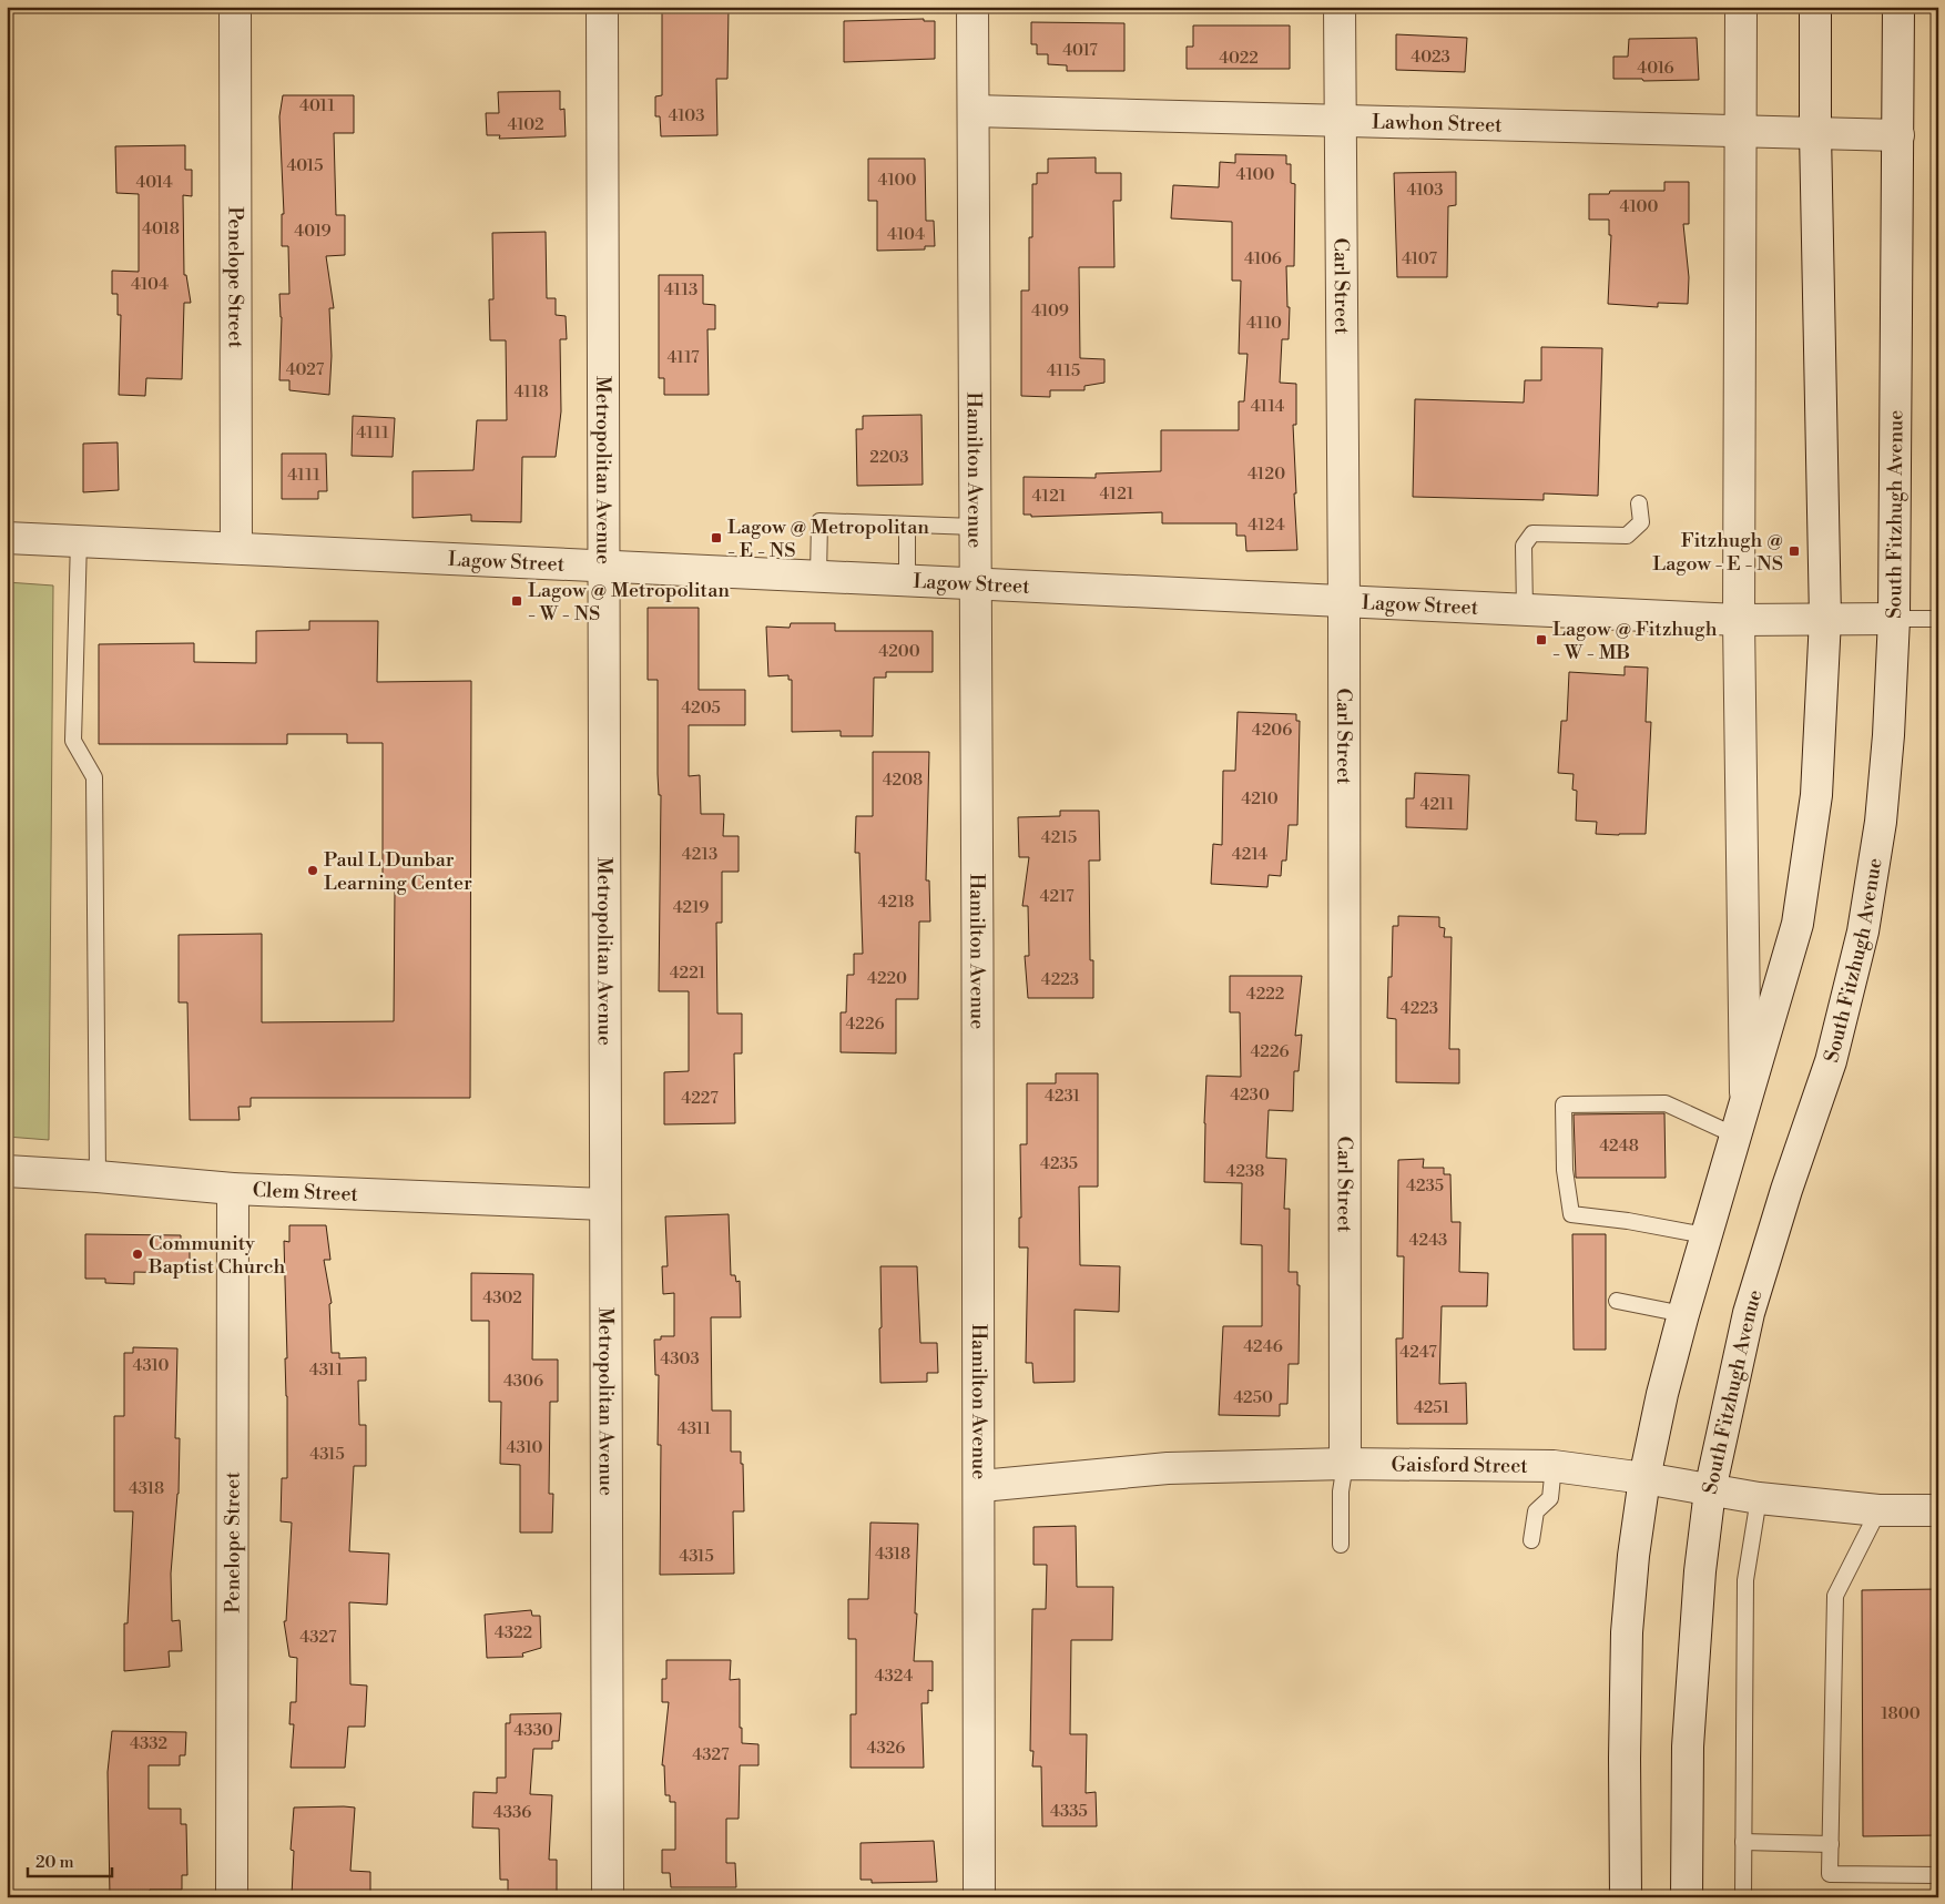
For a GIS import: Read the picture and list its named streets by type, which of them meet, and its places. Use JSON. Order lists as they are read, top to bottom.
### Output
{
  "streets": {
    "street": [
      "Lawhon Street",
      "Penelope Street",
      "Carl Street",
      "Metropolitan Avenue",
      "Hamilton Avenue",
      "South Fitzhugh Avenue",
      "Lagow Street",
      "Clem Street",
      "Gaisford Street"
    ]
  },
  "crossings": [
    ["Lawhon Street", "Carl Street"],
    ["Lawhon Street", "Hamilton Avenue"],
    ["Lawhon Street", "South Fitzhugh Avenue"],
    ["Penelope Street", "Lagow Street"],
    ["Penelope Street", "Clem Street"],
    ["Carl Street", "Lagow Street"],
    ["Carl Street", "Gaisford Street"],
    ["Metropolitan Avenue", "Lagow Street"],
    ["Metropolitan Avenue", "Clem Street"],
    ["Hamilton Avenue", "Lagow Street"],
    ["Hamilton Avenue", "Gaisford Street"],
    ["South Fitzhugh Avenue", "Lagow Street"],
    ["South Fitzhugh Avenue", "Gaisford Street"]
  ],
  "places": {
    "transit": [
      "Lagow @ Metropolitan - E - NS",
      "Fitzhugh @ Lagow - E - NS",
      "Lagow @ Metropolitan - W - NS",
      "Lagow @ Fitzhugh - W - MB"
    ],
    "other": ["Paul L Dunbar Learning Center", "Community Baptist Church"]
  },
  "house_numbers": [
    "4017",
    "4023",
    "4022",
    "4016",
    "4011",
    "4103",
    "4102",
    "4015",
    "4100",
    "4100",
    "4014",
    "4103",
    "4100",
    "4018",
    "4019",
    "4104",
    "4106",
    "4107",
    "4104",
    "4113",
    "4109",
    "4110",
    "4117",
    "4027",
    "4115",
    "4118",
    "4114",
    "4111",
    "2203",
    "4120",
    "4111",
    "4121",
    "4121",
    "4124",
    "4200",
    "4205",
    "4206",
    "4208",
    "4210",
    "4211",
    "4215",
    "4213",
    "4214",
    "4217",
    "4218",
    "4219",
    "4221",
    "4220",
    "4223",
    "4222",
    "4223",
    "4226",
    "4226",
    "4230",
    "4231",
    "4227",
    "4248",
    "4235",
    "4238",
    "4235",
    "4243",
    "4302",
    "4246",
    "4247",
    "4303",
    "4310",
    "4311",
    "4306",
    "4250",
    "4251",
    "4311",
    "4310",
    "4315",
    "4318",
    "4318",
    "4315",
    "4322",
    "4327",
    "4324",
    "1800",
    "4330",
    "4332",
    "4326",
    "4327",
    "4335",
    "4336"
  ],
  "scale_bar": "20 m"
}
